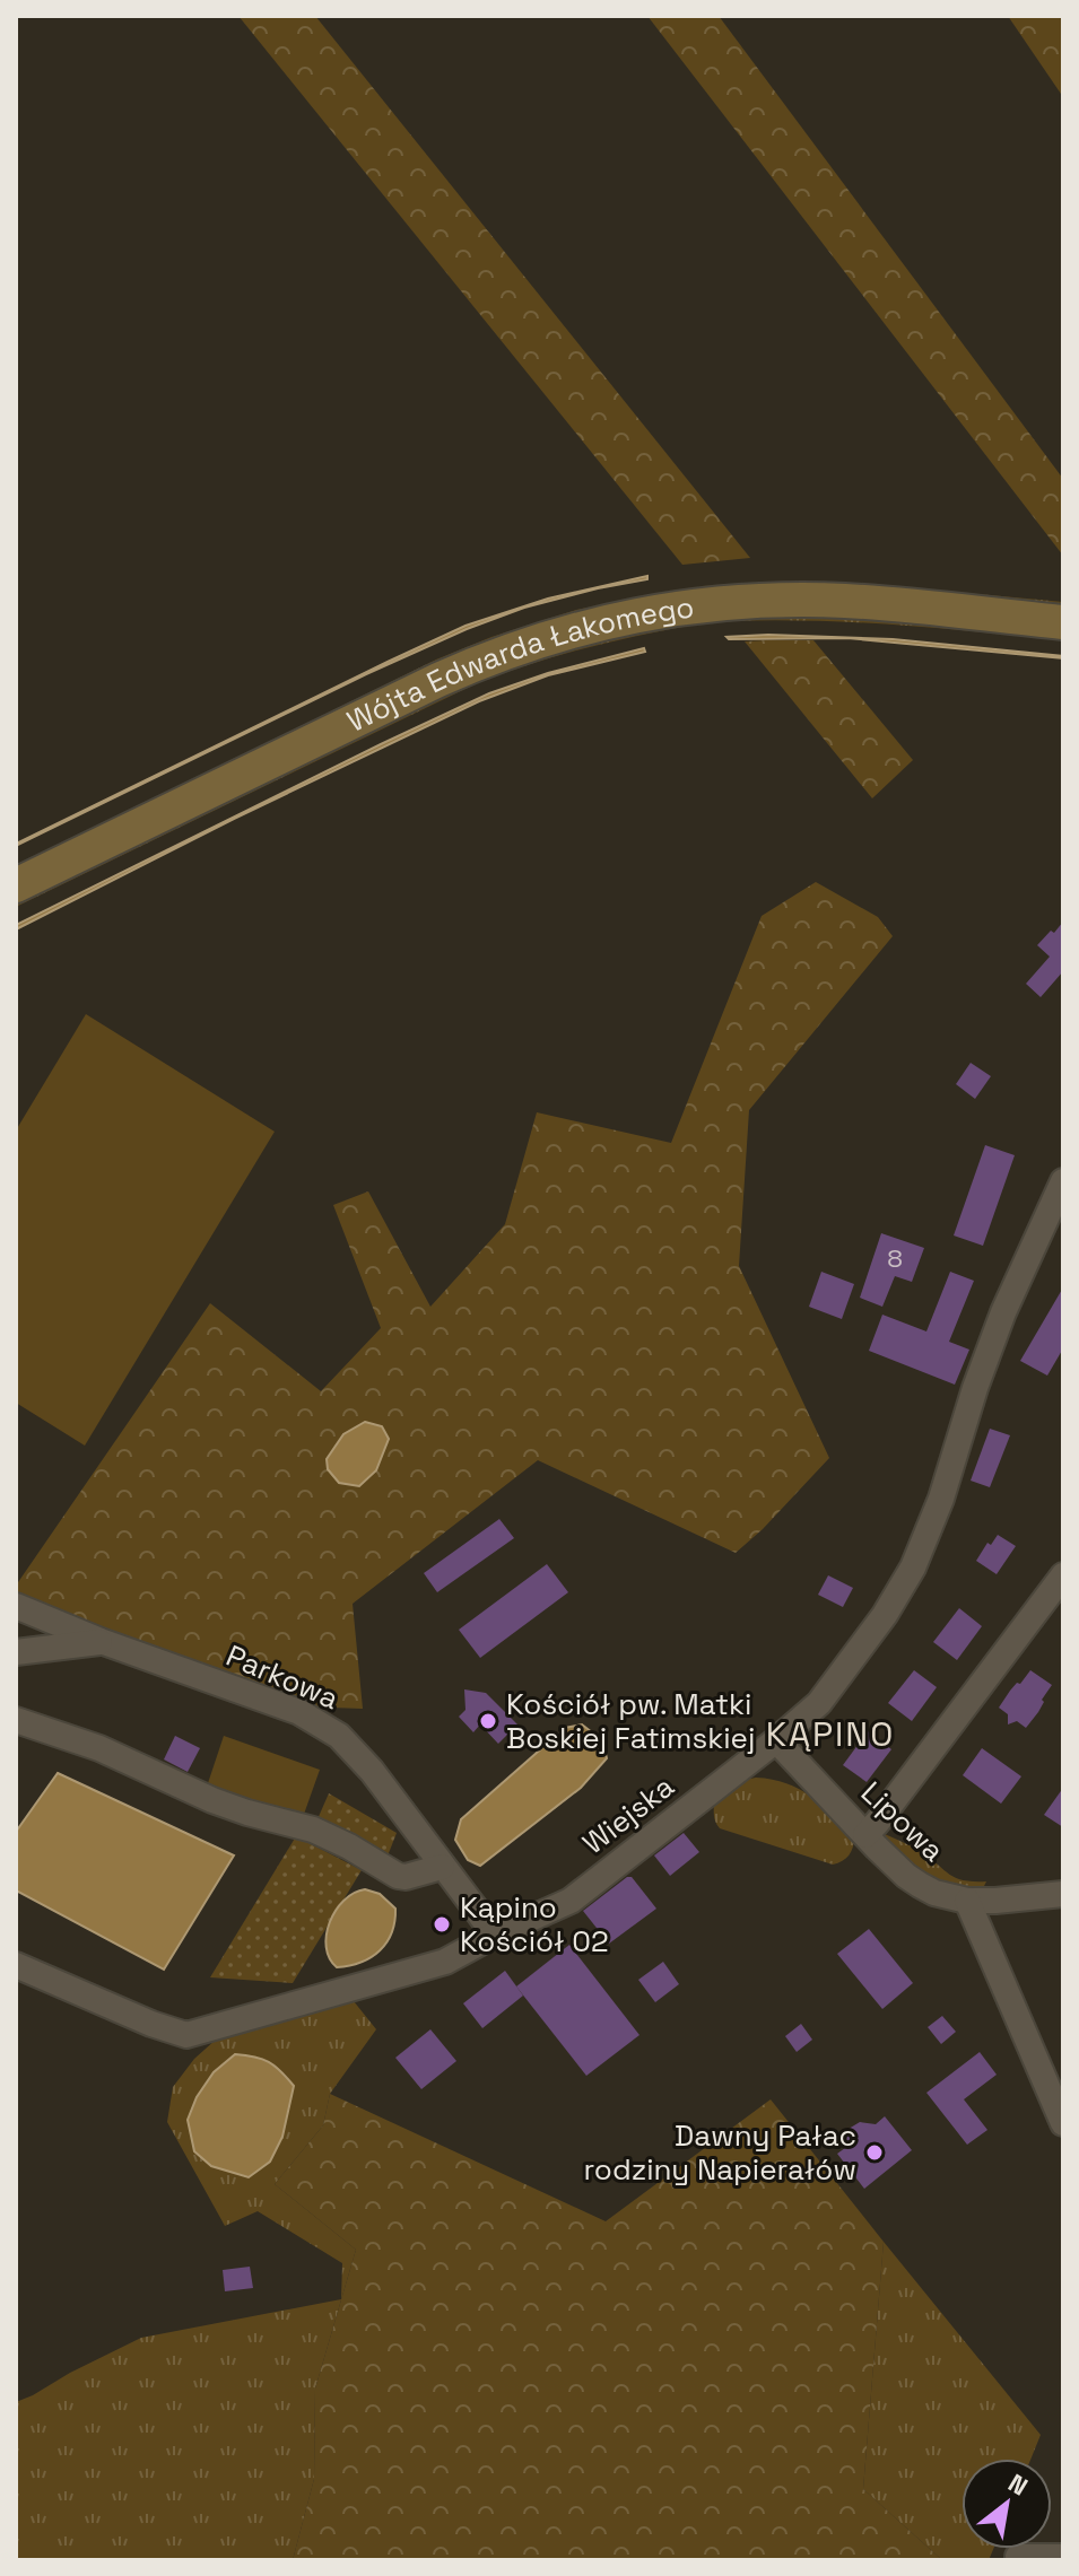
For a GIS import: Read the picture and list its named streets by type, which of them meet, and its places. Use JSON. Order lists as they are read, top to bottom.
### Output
{
  "streets": {
    "street": [
      "Wójta Edwarda Łakomego",
      "Parkowa",
      "Wiejska",
      "Lipowa"
    ]
  },
  "crossings": [
    ["Parkowa", "Wiejska"],
    ["Wiejska", "Lipowa"]
  ],
  "districts": ["KĄPINO"],
  "places": ["Kościół pw. Matki Boskiej Fatimskiej", "Kąpino Kościół 02", "Dawny Pałac rodziny Napierałów"],
  "house_numbers": ["8"],
  "north": "top right"
}
